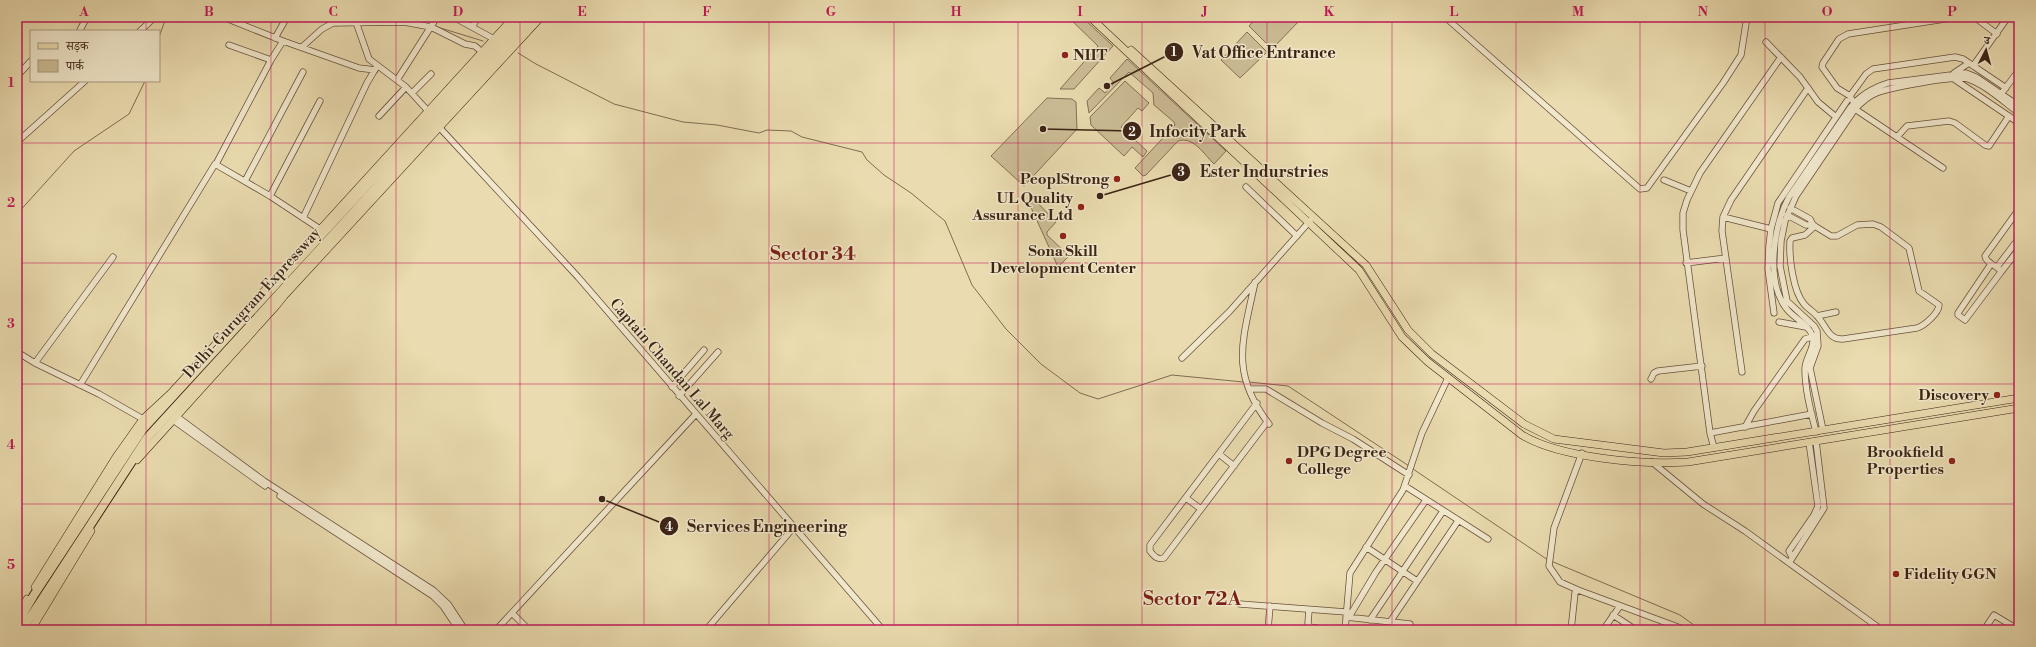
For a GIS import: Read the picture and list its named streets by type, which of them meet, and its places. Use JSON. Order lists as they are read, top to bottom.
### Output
{
  "streets": {
    "highway": ["Delhi-Gurugram Expressway"],
    "street": ["Captain Chandan Lal Marg"]
  },
  "districts": ["Sector 34", "Sector 72A"],
  "places": [
    "NIIT",
    "Vat Office Entrance",
    "Infocity Park",
    "PeoplStrong",
    "Ester Indurstries",
    "UL Quality Assurance Ltd",
    "Sona Skill Development Center",
    "Discovery",
    "DPG Degree College",
    "Brookfield Properties",
    "Services Engineering",
    "Fidelity GGN"
  ],
  "legend": ["सड़क", "पार्क"],
  "north": "top",
  "grid": {
    "columns": [
      "A",
      "B",
      "C",
      "D",
      "E",
      "F",
      "G",
      "H",
      "I",
      "J",
      "K",
      "L",
      "M",
      "N",
      "O",
      "P"
    ],
    "rows": [
      "1",
      "2",
      "3",
      "4",
      "5"
    ]
  }
}
